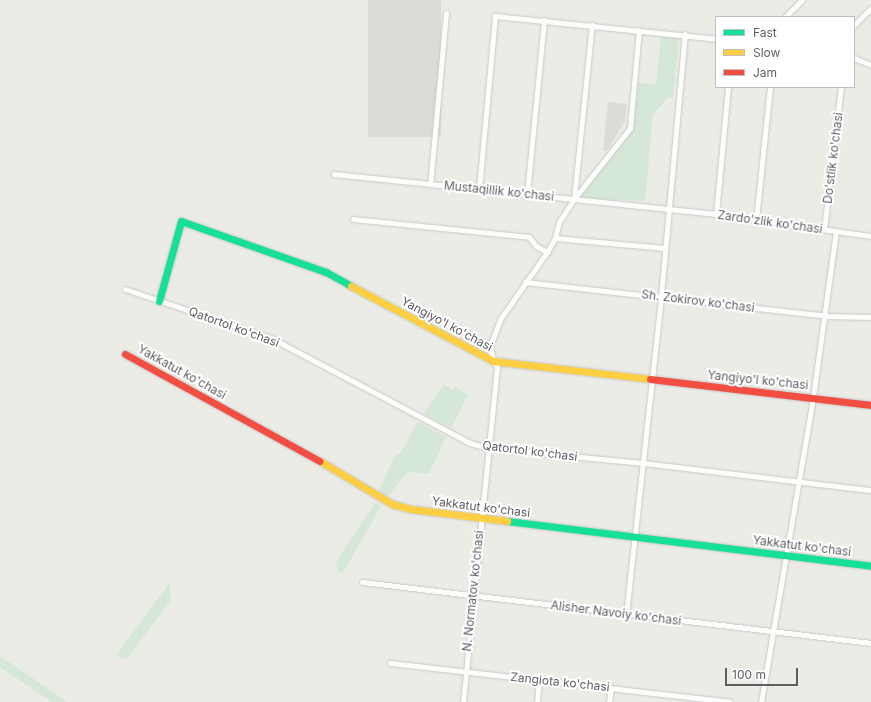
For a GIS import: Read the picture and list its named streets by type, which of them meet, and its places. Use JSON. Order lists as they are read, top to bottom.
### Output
{
  "streets": {
    "street": [
      "Do'stlik ko'chasi",
      "Mustaqillik ko'chasi",
      "Zardo'zlik ko'chasi",
      "Sh. Zokirov ko'chasi",
      "Yangiyo'l ko'chasi",
      "Qatortol ko'chasi",
      "Yakkatut ko'chasi",
      "N. Normatov ko'chasi",
      "Alisher Navoiy ko'chasi",
      "Zangiota ko'chasi"
    ]
  },
  "crossings": [
    ["Do'stlik ko'chasi", "Zardo'zlik ko'chasi"],
    ["Mustaqillik ko'chasi", "Zardo'zlik ko'chasi"],
    ["Yangiyo'l ko'chasi", "Qatortol ko'chasi"],
    ["Yangiyo'l ko'chasi", "N. Normatov ko'chasi"],
    ["Qatortol ko'chasi", "N. Normatov ko'chasi"],
    ["Yakkatut ko'chasi", "N. Normatov ko'chasi"],
    ["N. Normatov ko'chasi", "Alisher Navoiy ko'chasi"],
    ["N. Normatov ko'chasi", "Zangiota ko'chasi"]
  ],
  "legend": ["Fast", "Slow", "Jam"],
  "scale_bar": "100 m"
}
